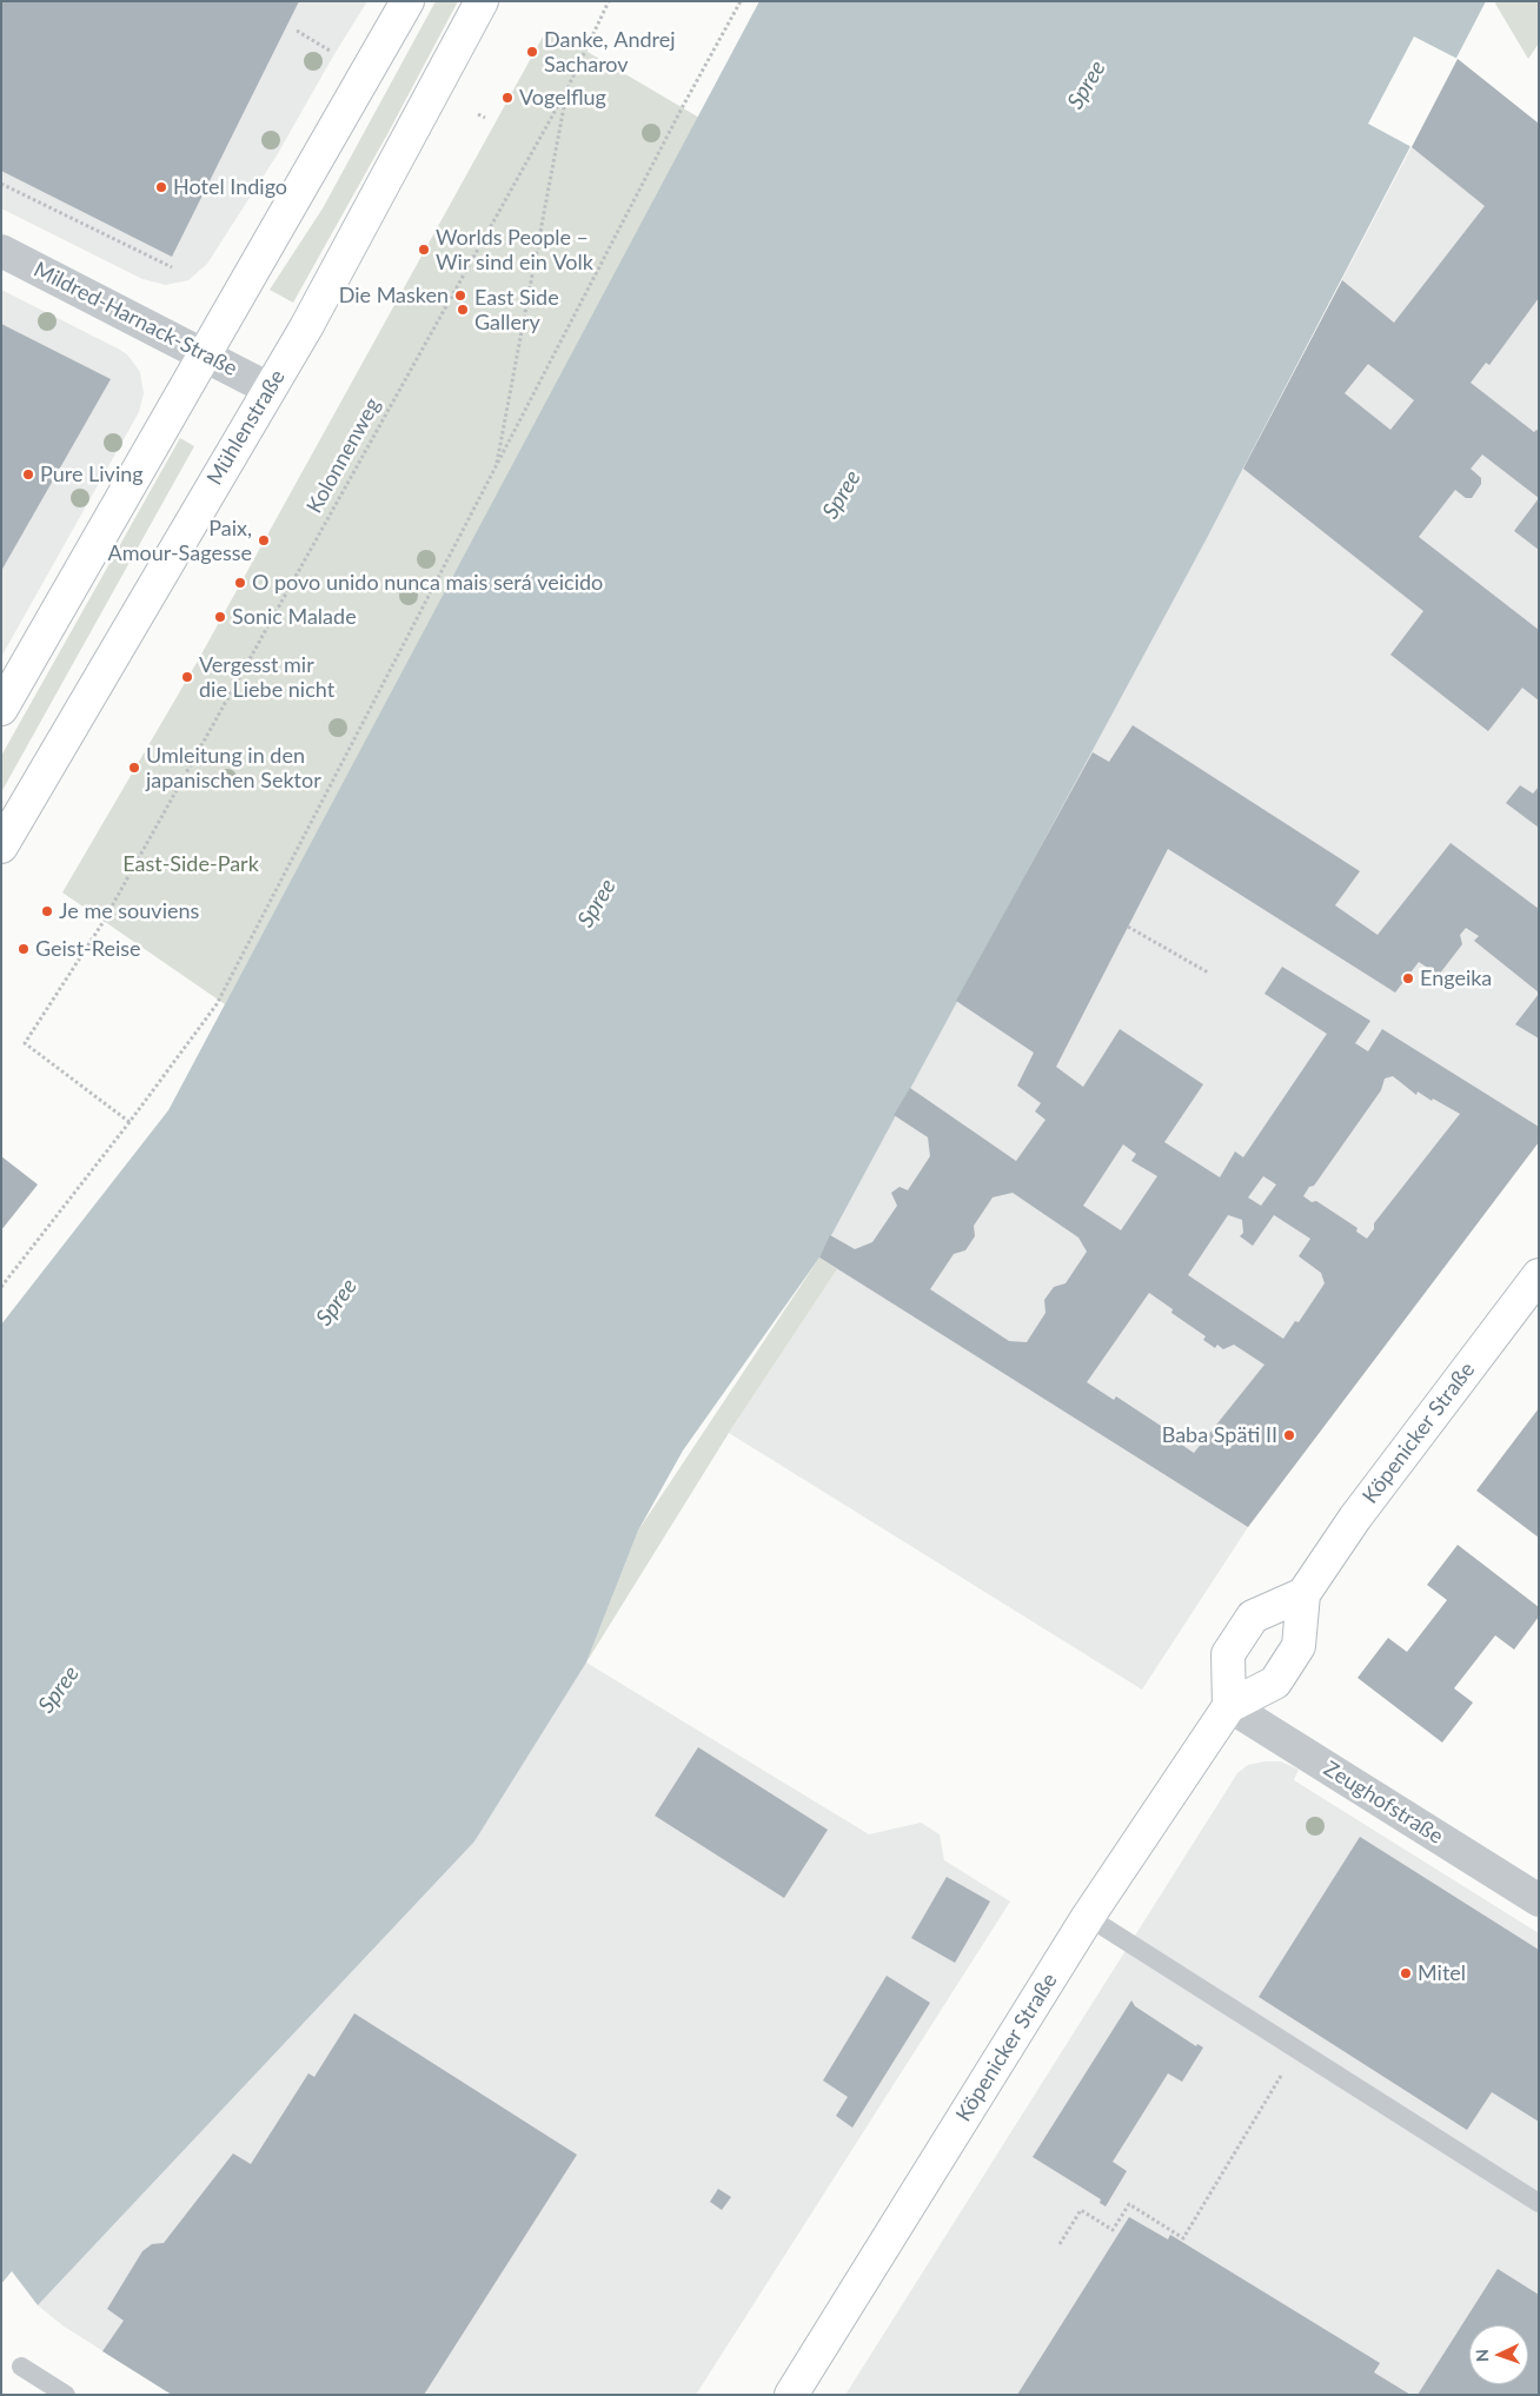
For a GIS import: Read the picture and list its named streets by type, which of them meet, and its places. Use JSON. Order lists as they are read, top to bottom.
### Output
{
  "streets": {
    "main road": ["Mühlenstraße", "Köpenicker Straße"],
    "street": ["Mildred-Harnack-Straße", "Zeughofstraße"],
    "path": ["Kolonnenweg"]
  },
  "crossings": [
    ["Mildred-Harnack-Straße", "Mühlenstraße"],
    ["Köpenicker Straße", "Zeughofstraße"]
  ],
  "water": ["Spree"],
  "parks": ["East-Side-Park"],
  "places": [
    "Danke, Andrej Sacharov",
    "Vogelflug",
    "Hotel Indigo",
    "Worlds People – Wir sind ein Volk",
    "Die Masken",
    "East Side Gallery",
    "Pure Living",
    "Paix, Amour-Sagesse",
    "O povo unido nunca mais será veicido",
    "Sonic Malade",
    "Vergesst mir die Liebe nicht",
    "Umleitung in den japanischen Sektor",
    "Je me souviens",
    "Geist-Reise",
    "Engeika",
    "Baba Späti II",
    "Mitel"
  ],
  "north": "left"
}
